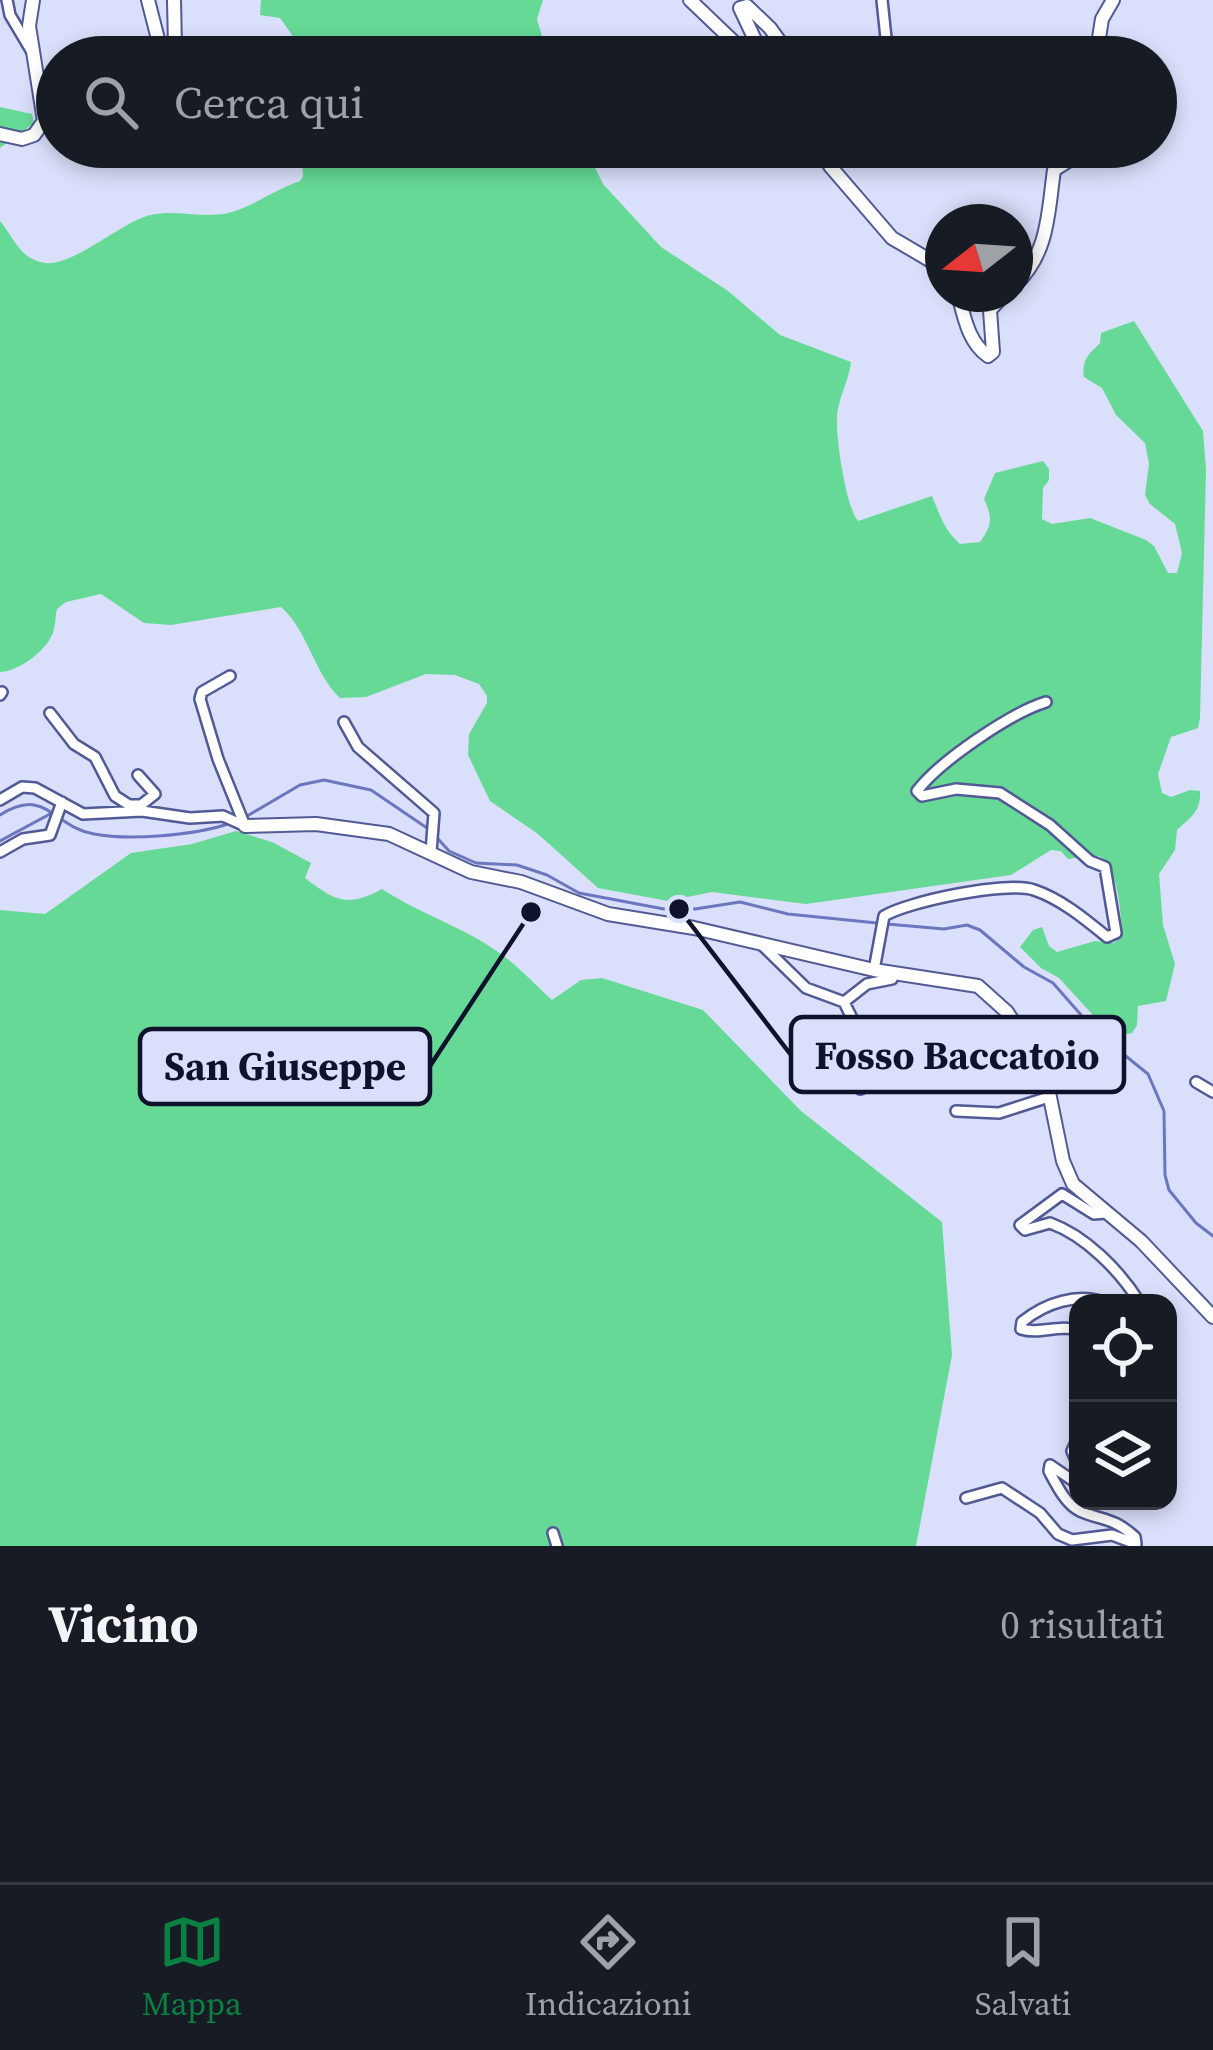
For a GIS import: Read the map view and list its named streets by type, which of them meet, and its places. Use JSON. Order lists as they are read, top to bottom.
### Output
{
  "places": ["Fosso Baccatoio", "San Giuseppe"],
  "north": "left",
  "page": {
    "search": "Cerca qui",
    "heading": ["Vicino", "0 risultati"],
    "nav": ["Mappa", "Indicazioni", "Salvati"]
  }
}
